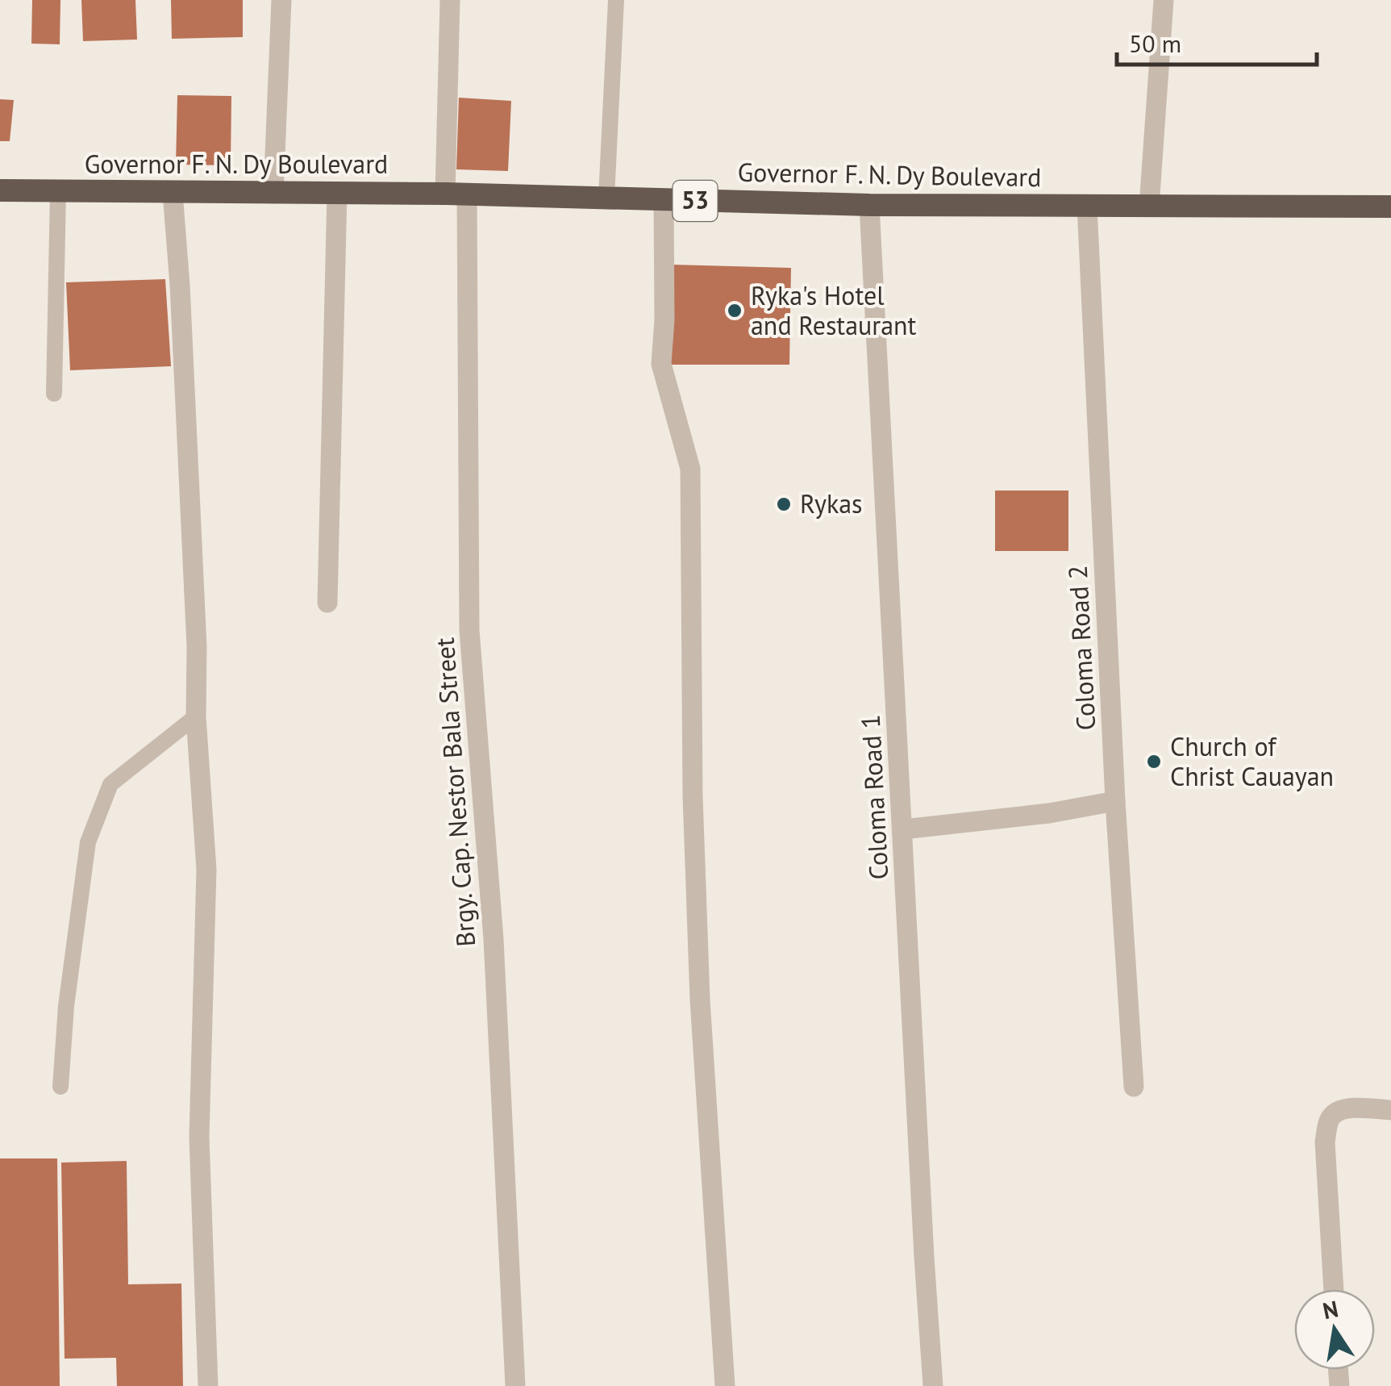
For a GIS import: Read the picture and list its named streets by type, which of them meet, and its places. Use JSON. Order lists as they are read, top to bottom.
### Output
{
  "streets": {
    "highway": ["Governor F. N. Dy Boulevard", "53"],
    "street": ["Coloma Road 2", "Brgy. Cap. Nestor Bala Street", "Coloma Road 1"]
  },
  "crossings": [
    ["Governor F. N. Dy Boulevard", "Coloma Road 2"],
    ["Governor F. N. Dy Boulevard", "Brgy. Cap. Nestor Bala Street"],
    ["Governor F. N. Dy Boulevard", "Coloma Road 1"]
  ],
  "places": ["Ryka's Hotel and Restaurant", "Rykas", "Church of Christ Cauayan"],
  "scale_bar": "50 m",
  "north": "top"
}
